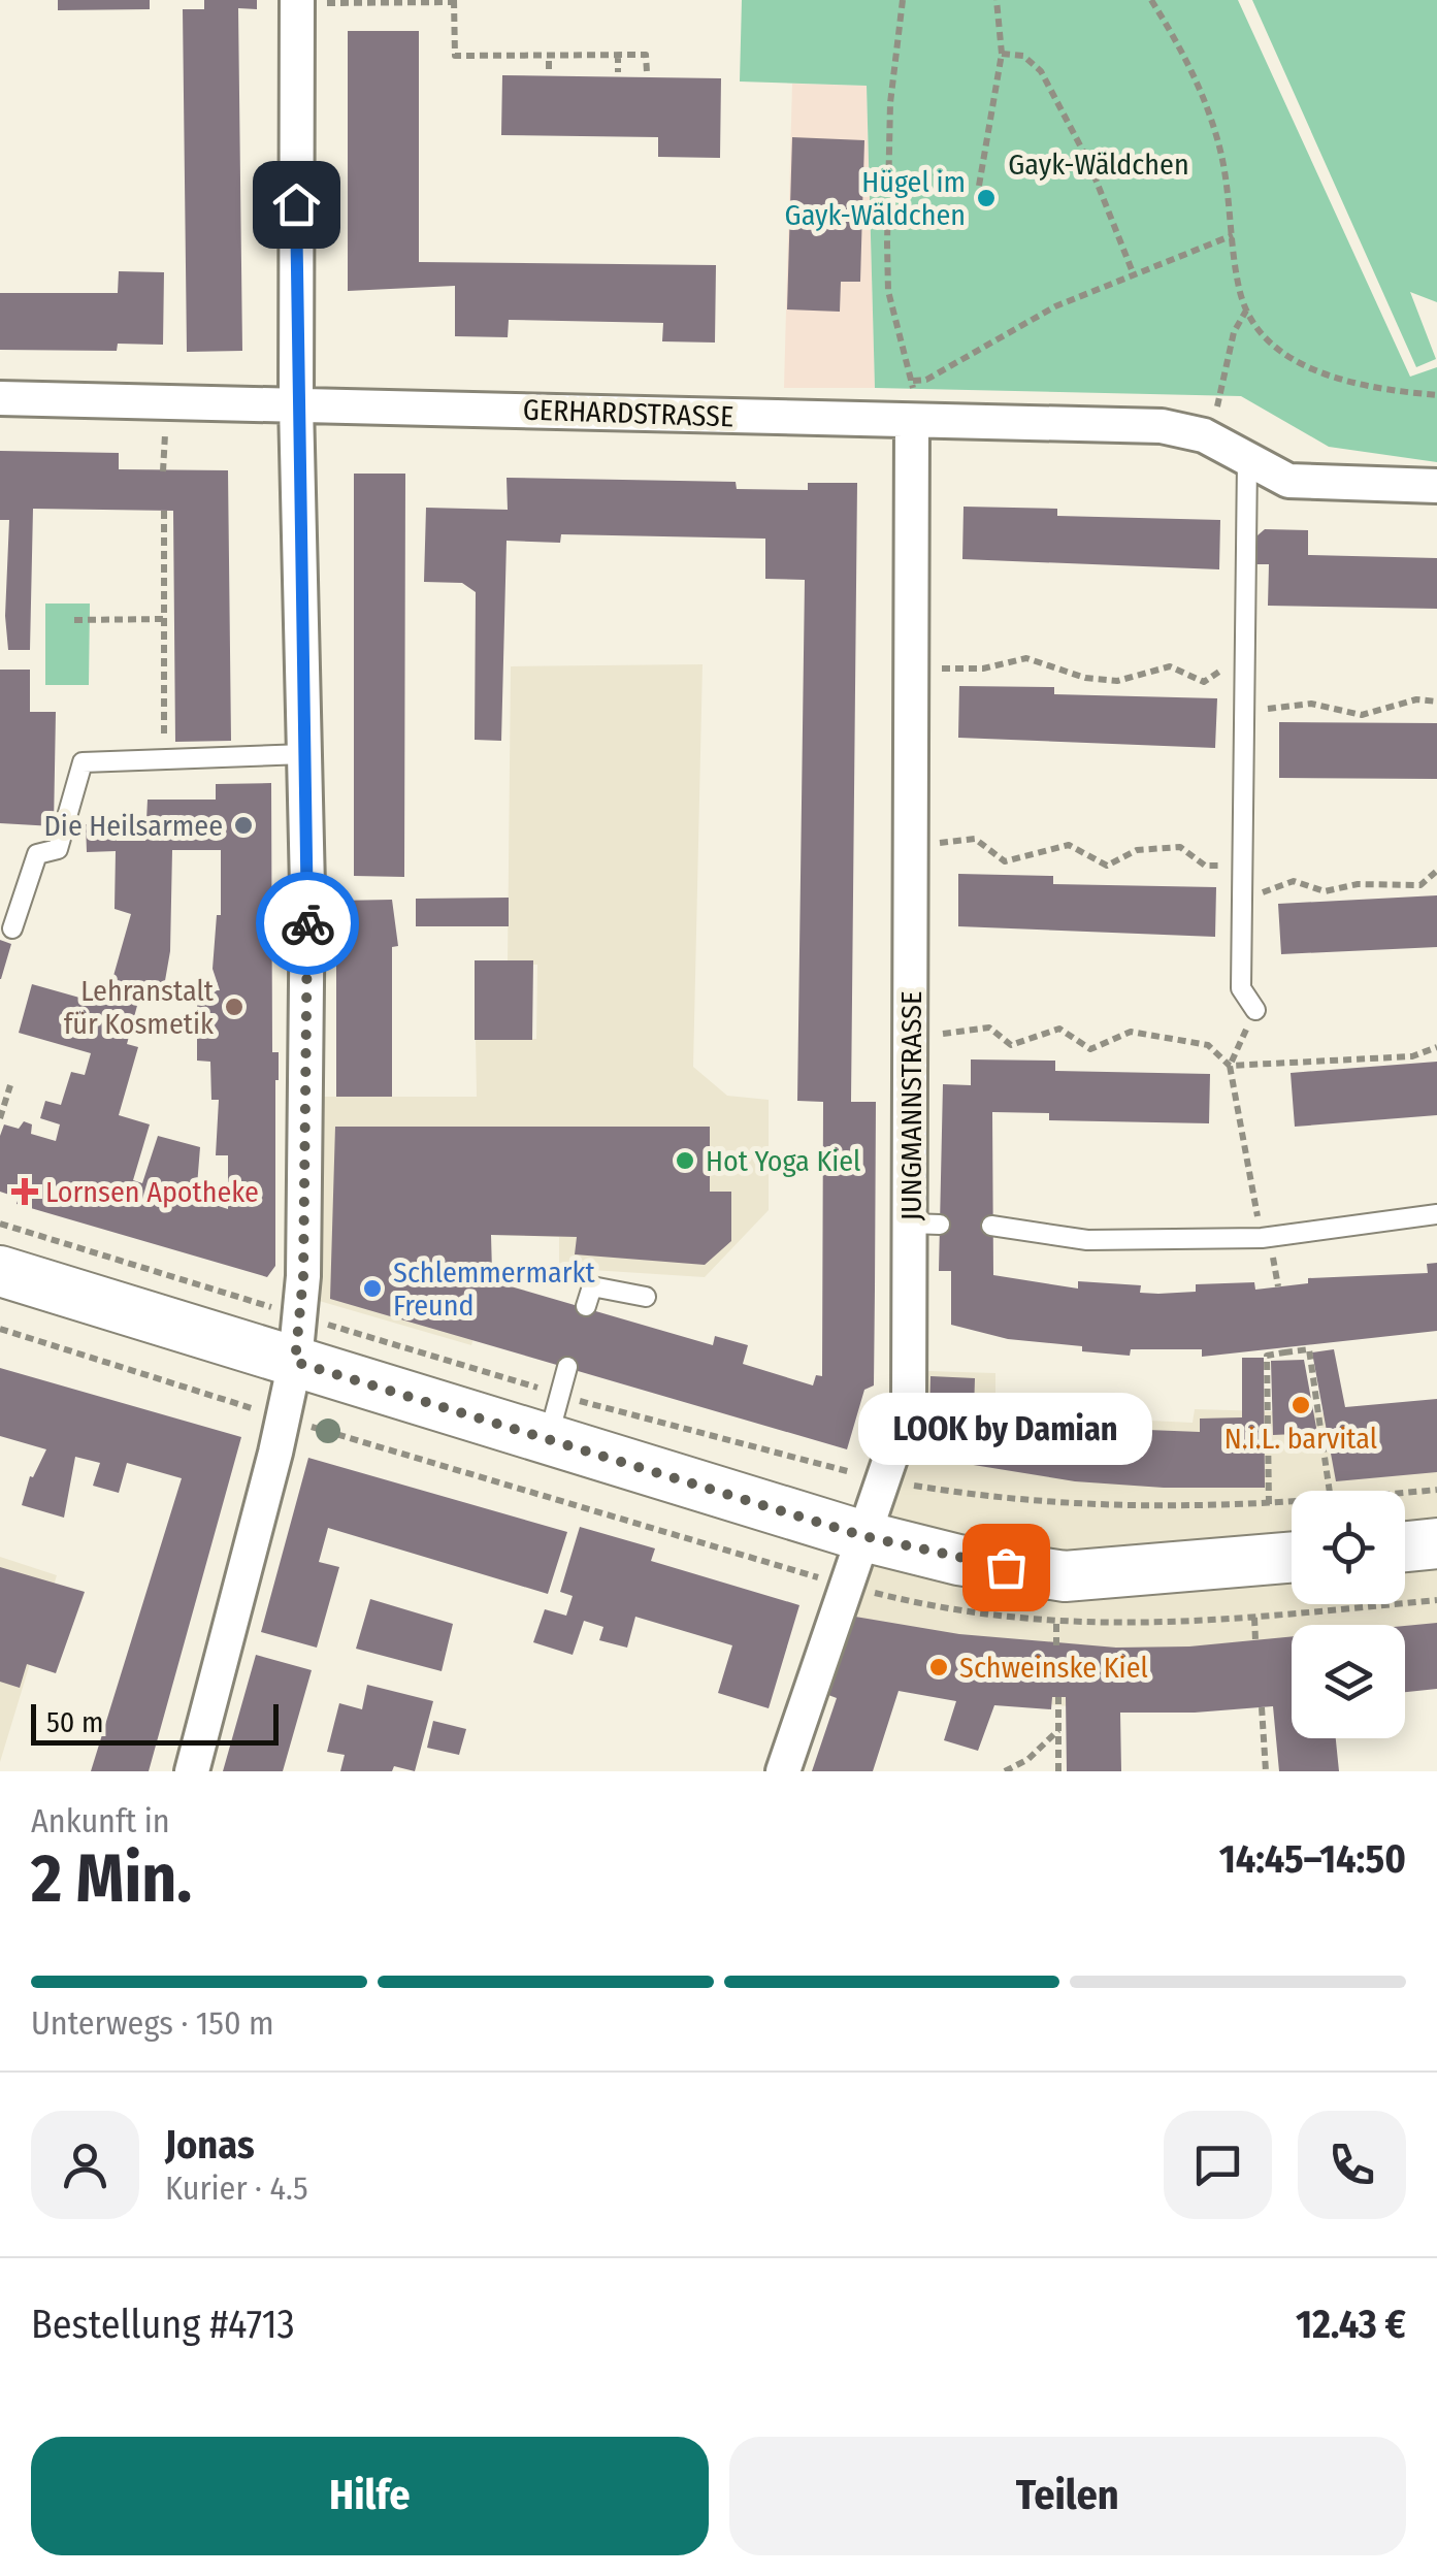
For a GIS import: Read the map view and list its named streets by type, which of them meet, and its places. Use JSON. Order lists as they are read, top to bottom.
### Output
{
  "streets": {
    "street": ["GERHARDSTRASSE", "JUNGMANNSTRASSE"]
  },
  "crossings": [
    ["GERHARDSTRASSE", "JUNGMANNSTRASSE"]
  ],
  "parks": ["Gayk-Wäldchen"],
  "places": {
    "other": [
      "Hügel im Gayk-Wäldchen",
      "Die Heilsarmee",
      "Lehranstalt für Kosmetik",
      "Hot Yoga Kiel",
      "Schlemmermarkt Freund",
      "N.i.L. barvital",
      "LOOK by Damian",
      "Schweinske Kiel"
    ],
    "health": ["Lornsen Apotheke"]
  },
  "scale_bar": "50 m",
  "page": {
    "bubble": "LOOK by Damian",
    "scale": "50 m",
    "heading": ["2 Min.", "Ankunft in", "14:45–14:50"],
    "panel": [
      "Jonas",
      "Kurier · 4.5",
      "Bestellung #4713",
      "12.43 €"
    ],
    "bar": "Unterwegs · 150 m",
    "buttons": ["Hilfe", "Teilen"]
  }
}
